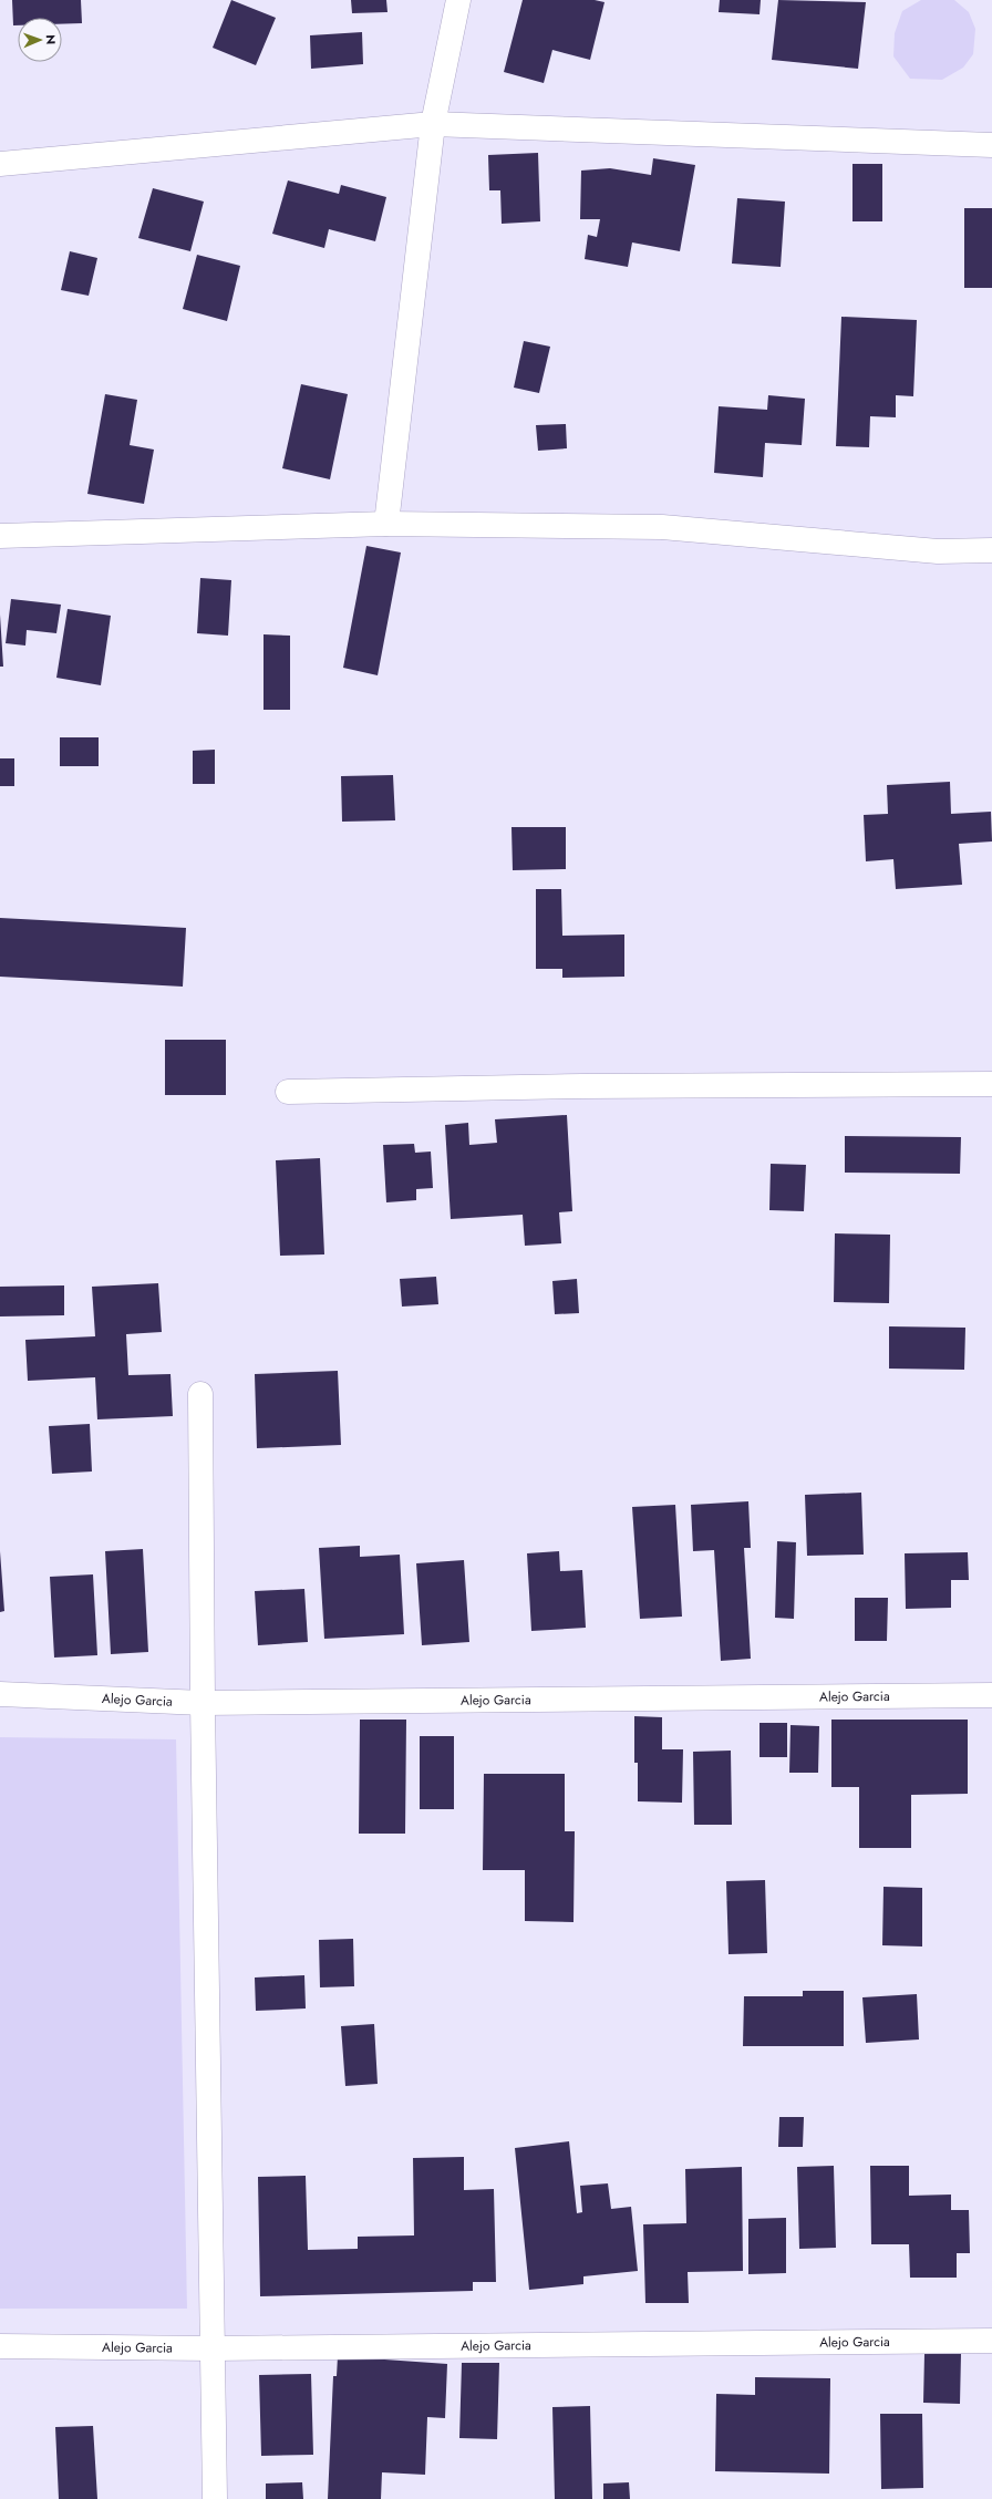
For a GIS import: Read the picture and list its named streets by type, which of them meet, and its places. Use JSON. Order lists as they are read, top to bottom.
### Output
{
  "streets": {
    "street": ["Alejo Garcia"]
  },
  "north": "right"
}
